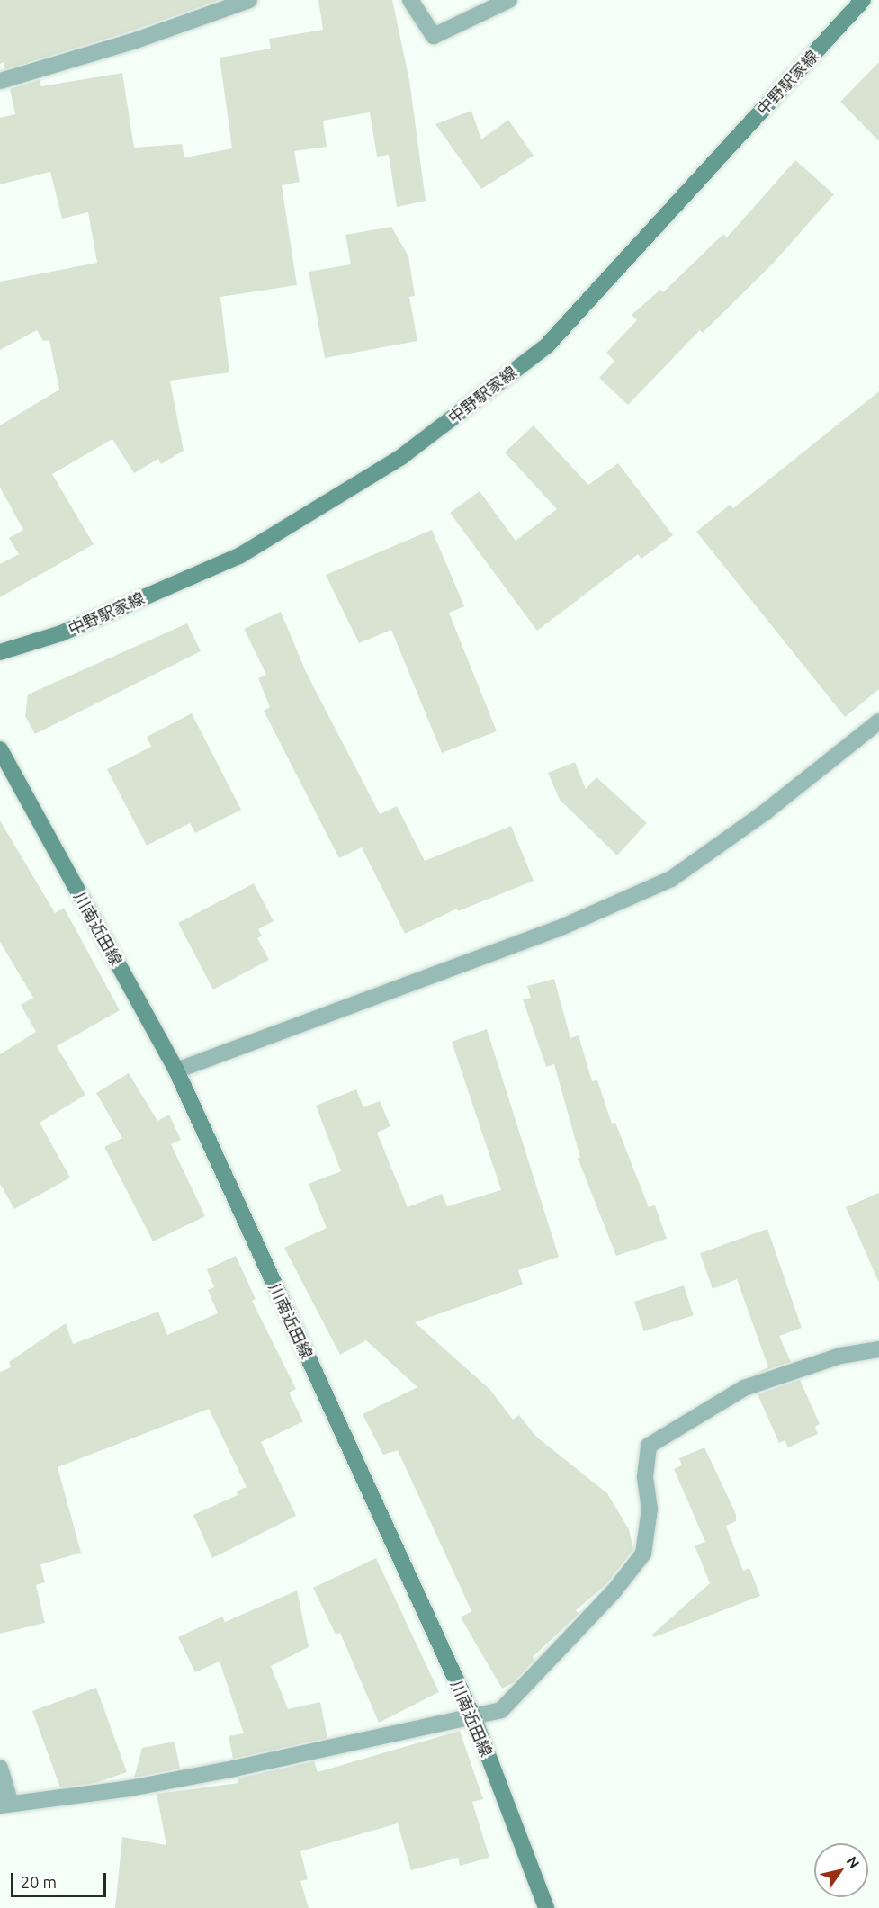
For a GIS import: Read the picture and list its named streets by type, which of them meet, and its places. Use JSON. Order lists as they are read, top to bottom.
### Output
{
  "streets": {
    "main road": ["中野駅家線", "川南近田線"]
  },
  "scale_bar": "20 m",
  "north": "top right"
}
